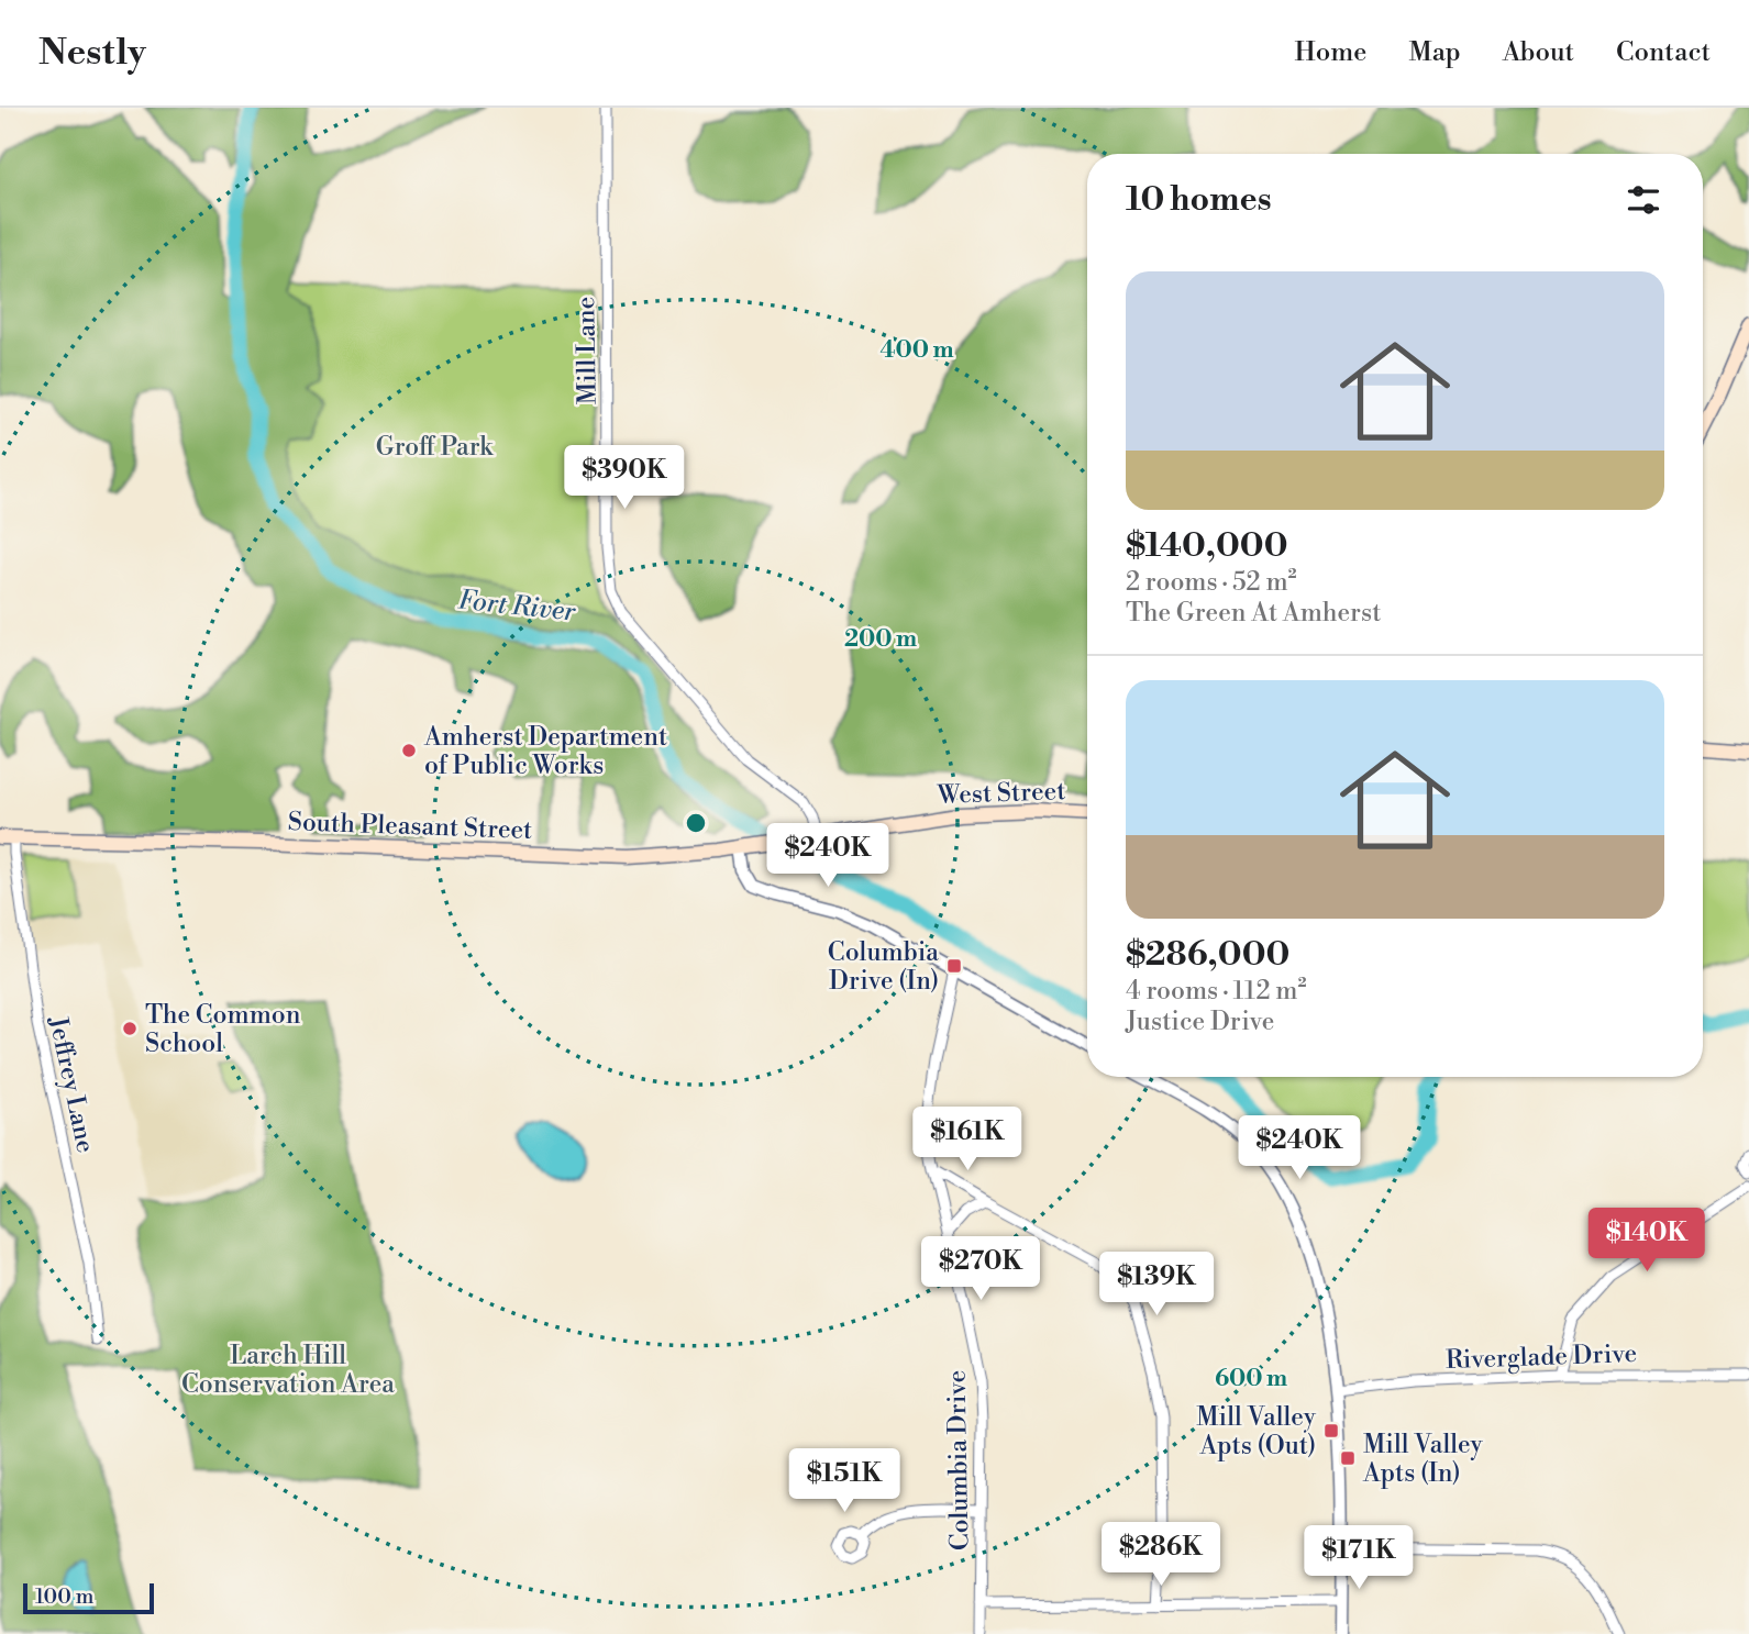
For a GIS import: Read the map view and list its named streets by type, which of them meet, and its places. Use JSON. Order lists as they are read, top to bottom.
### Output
{
  "streets": {
    "main road": ["West Street", "South Pleasant Street"],
    "street": [
      "Mill Lane",
      "Jeffrey Lane",
      "Riverglade Drive",
      "Columbia Drive"
    ]
  },
  "crossings": [
    ["Mill Lane", "West Street"],
    ["Mill Lane", "South Pleasant Street"],
    ["West Street", "South Pleasant Street"],
    ["South Pleasant Street", "Jeffrey Lane"]
  ],
  "water": ["Fort River"],
  "parks": ["Groff Park", "Larch Hill Conservation Area"],
  "places": {
    "other": ["Amherst Department of Public Works", "The Common School"],
    "transit": ["Columbia Drive (In)", "Mill Valley Apts (Out)", "Mill Valley Apts (In)"]
  },
  "scale_bar": "100 m",
  "page": {
    "header": "Nestly",
    "nav": [
      "Home",
      "Map",
      "About",
      "Contact"
    ],
    "heading": "10 homes",
    "list": [
      {
        "name": "$140,000",
        "note": "2 rooms · 52 m² · The Green At Amherst"
      },
      {
        "name": "$286,000",
        "note": "4 rooms · 112 m² · Justice Drive"
      }
    ],
    "price": [
      "$390K",
      "$240K",
      "$161K",
      "$240K",
      "$140K",
      "$270K",
      "$139K",
      "$151K",
      "$286K",
      "$171K"
    ],
    "scale": "100 m"
  },
  "rings": ["400 m", "200 m", "600 m"]
}
